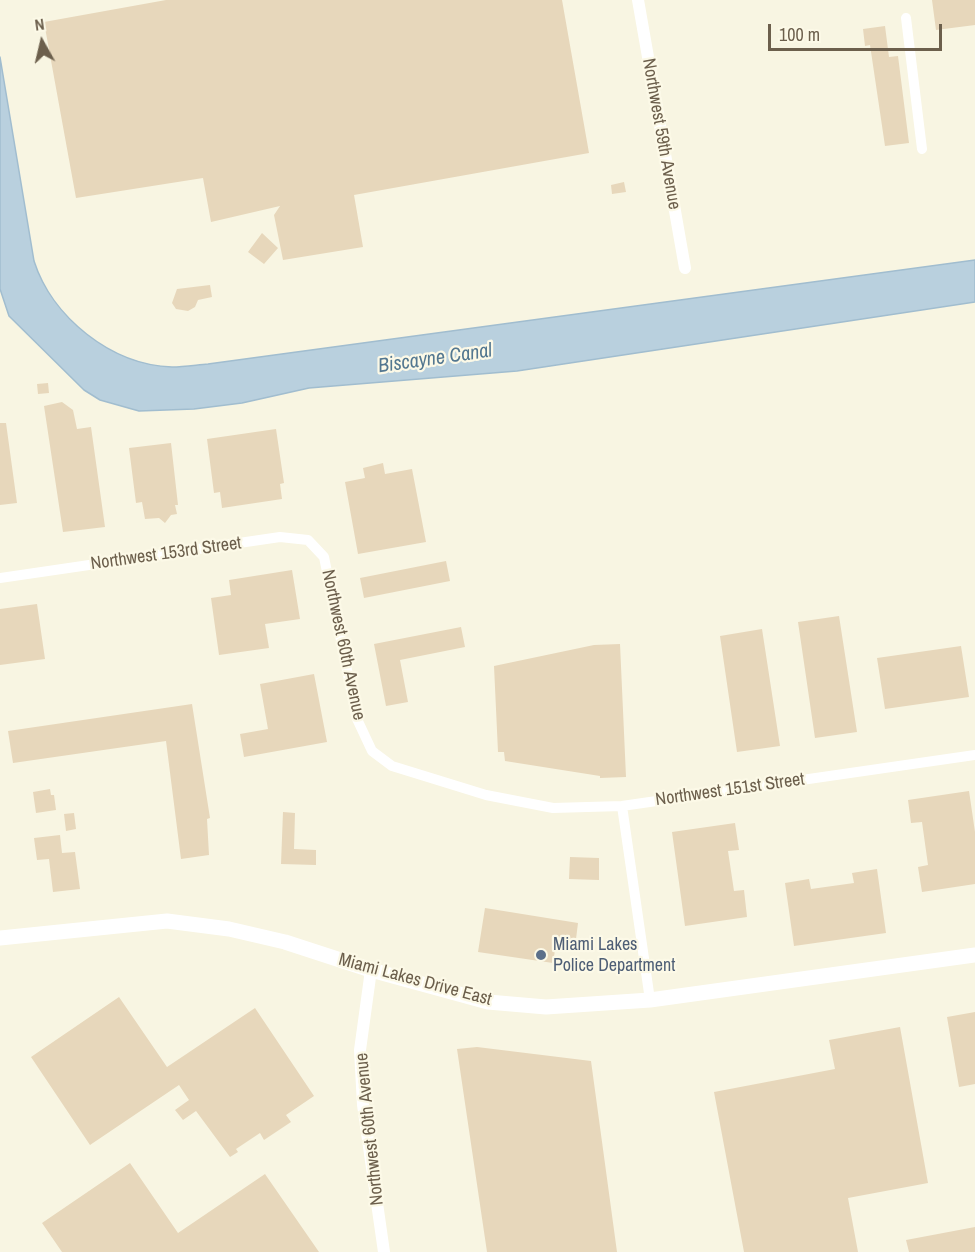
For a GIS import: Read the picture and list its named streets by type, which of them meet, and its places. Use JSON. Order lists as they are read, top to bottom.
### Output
{
  "streets": {
    "main road": ["Miami Lakes Drive East"],
    "street": [
      "Northwest 59th Avenue",
      "Northwest 153rd Street",
      "Northwest 60th Avenue",
      "Northwest 151st Street"
    ]
  },
  "crossings": [
    ["Northwest 153rd Street", "Northwest 60th Avenue"],
    ["Northwest 60th Avenue", "Northwest 151st Street"],
    ["Northwest 60th Avenue", "Miami Lakes Drive East"]
  ],
  "water": ["Biscayne Canal"],
  "places": ["Miami Lakes Police Department"],
  "scale_bar": "100 m",
  "north": "top"
}
